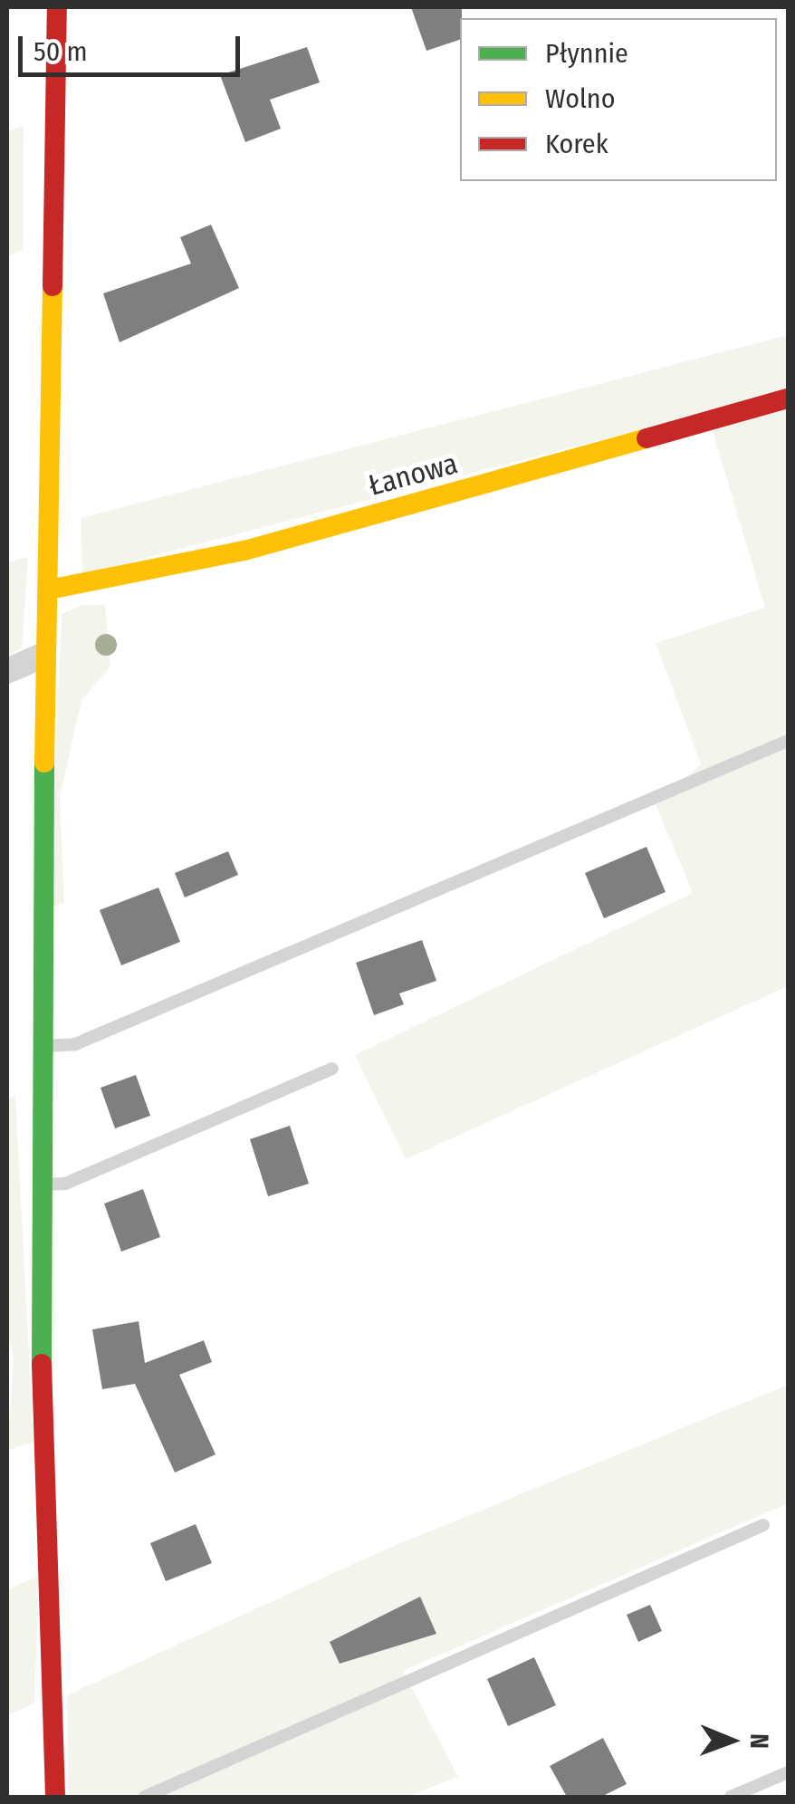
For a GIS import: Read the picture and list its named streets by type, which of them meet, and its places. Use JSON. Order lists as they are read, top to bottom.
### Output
{
  "streets": {
    "street": ["Łanowa"]
  },
  "legend": ["Płynnie", "Wolno", "Korek"],
  "scale_bar": "50 m",
  "north": "right"
}
